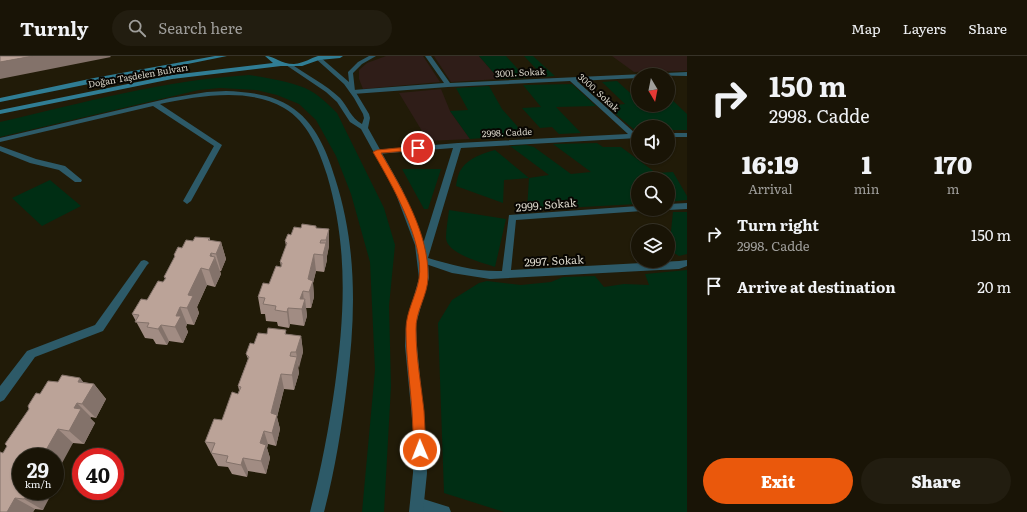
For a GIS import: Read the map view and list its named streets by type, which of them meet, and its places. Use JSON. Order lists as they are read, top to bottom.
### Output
{
  "streets": {
    "main road": ["Doğan Taşdelen Bulvarı"],
    "street": [
      "3001. Sokak",
      "3000. Sokak",
      "2998. Cadde",
      "2999. Sokak",
      "2997. Sokak"
    ]
  },
  "crossings": [
    ["3001. Sokak", "3000. Sokak"],
    ["2999. Sokak", "2997. Sokak"]
  ],
  "north": "bottom",
  "page": {
    "header": "Turnly",
    "search": "Search here",
    "nav": ["Map", "Layers", "Share"],
    "turn": ["150 m", "2998. Cadde"],
    "eta": [
      "16:19",
      "Arrival",
      "1",
      "min",
      "170",
      "m"
    ],
    "list": [
      {
        "name": "Turn right",
        "note": "2998. Cadde",
        "value": "150 m"
      },
      {
        "name": "Arrive at destination",
        "value": "20 m"
      }
    ],
    "speed": "29 km/h",
    "limit": "40",
    "buttons": ["Exit", "Share"]
  }
}
